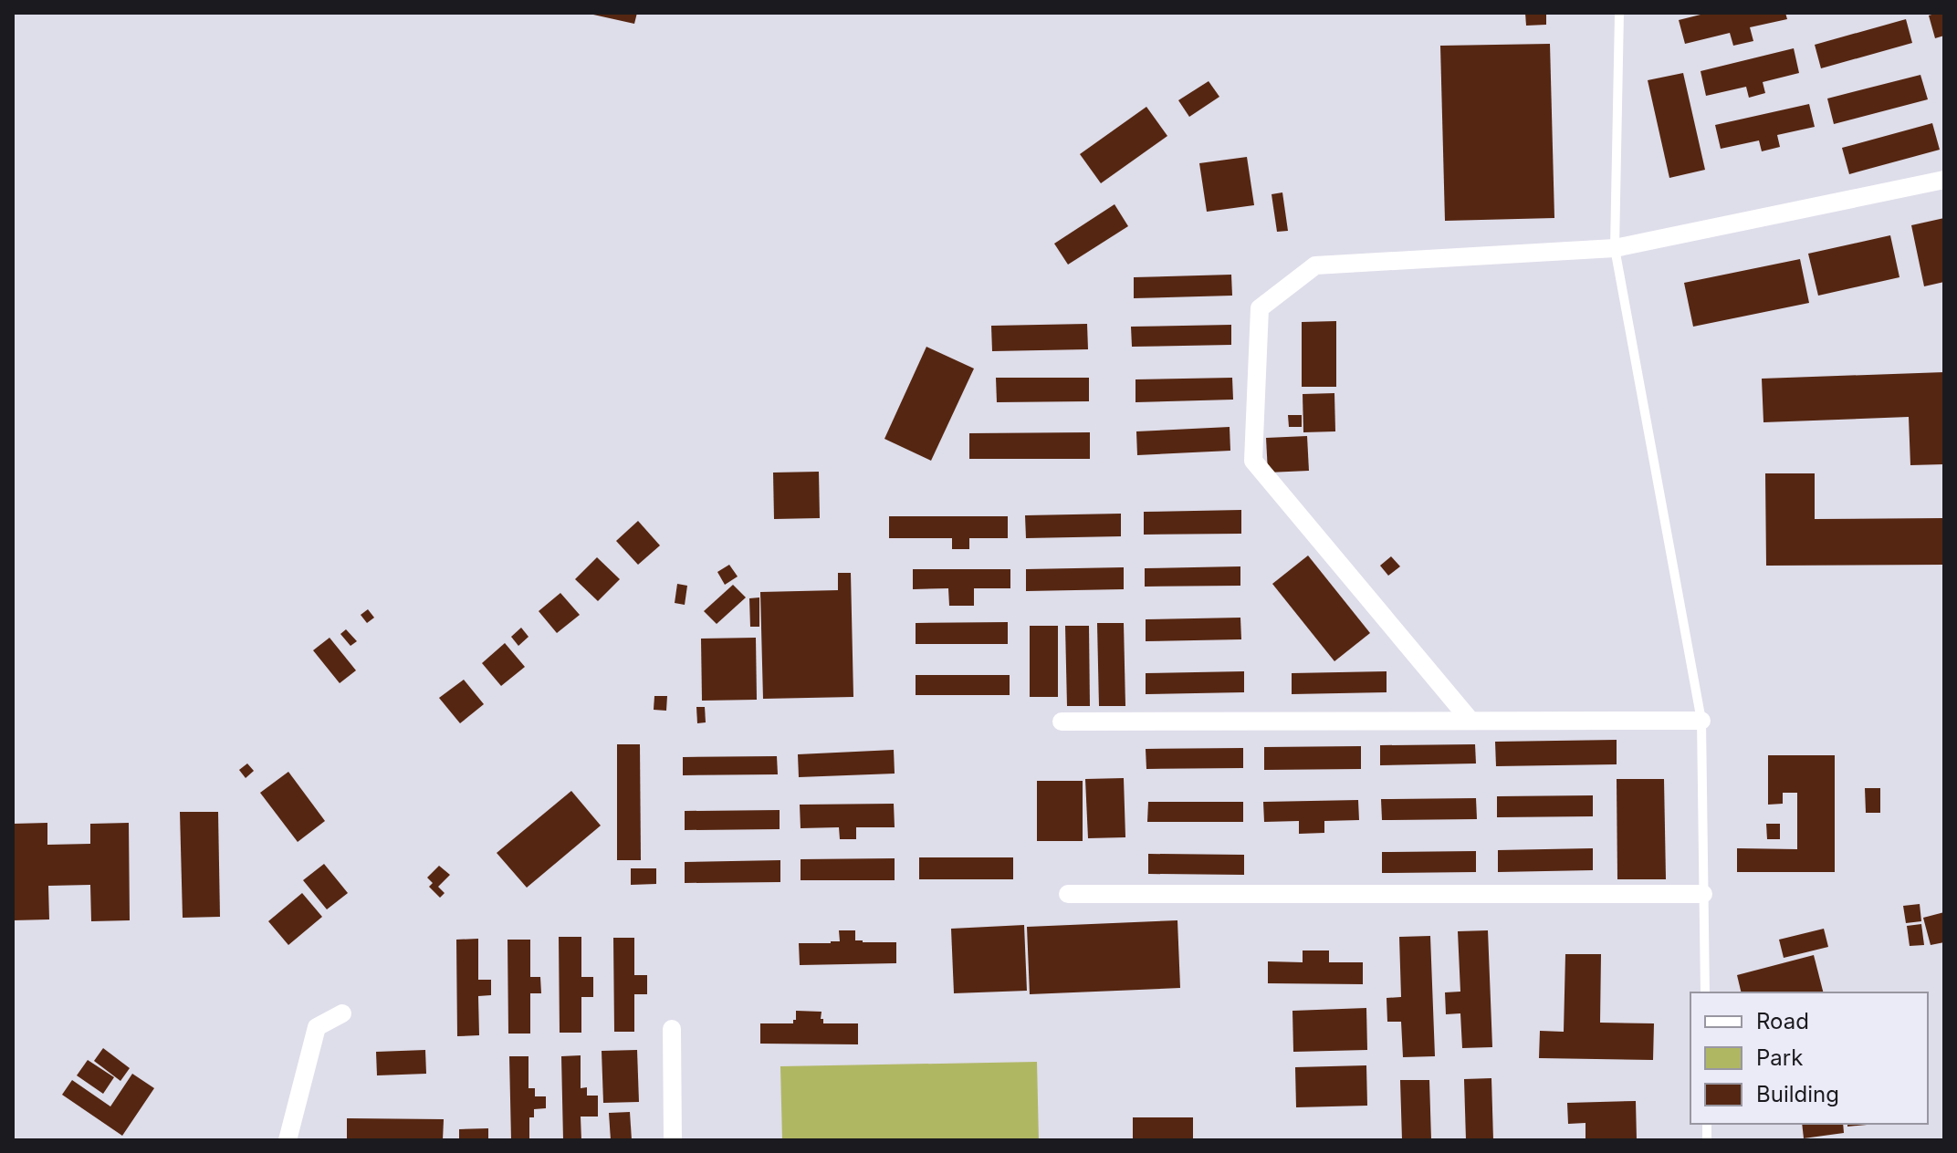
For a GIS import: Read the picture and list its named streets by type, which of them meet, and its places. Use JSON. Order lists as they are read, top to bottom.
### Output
{
  "legend": ["Road", "Park", "Building"]
}
